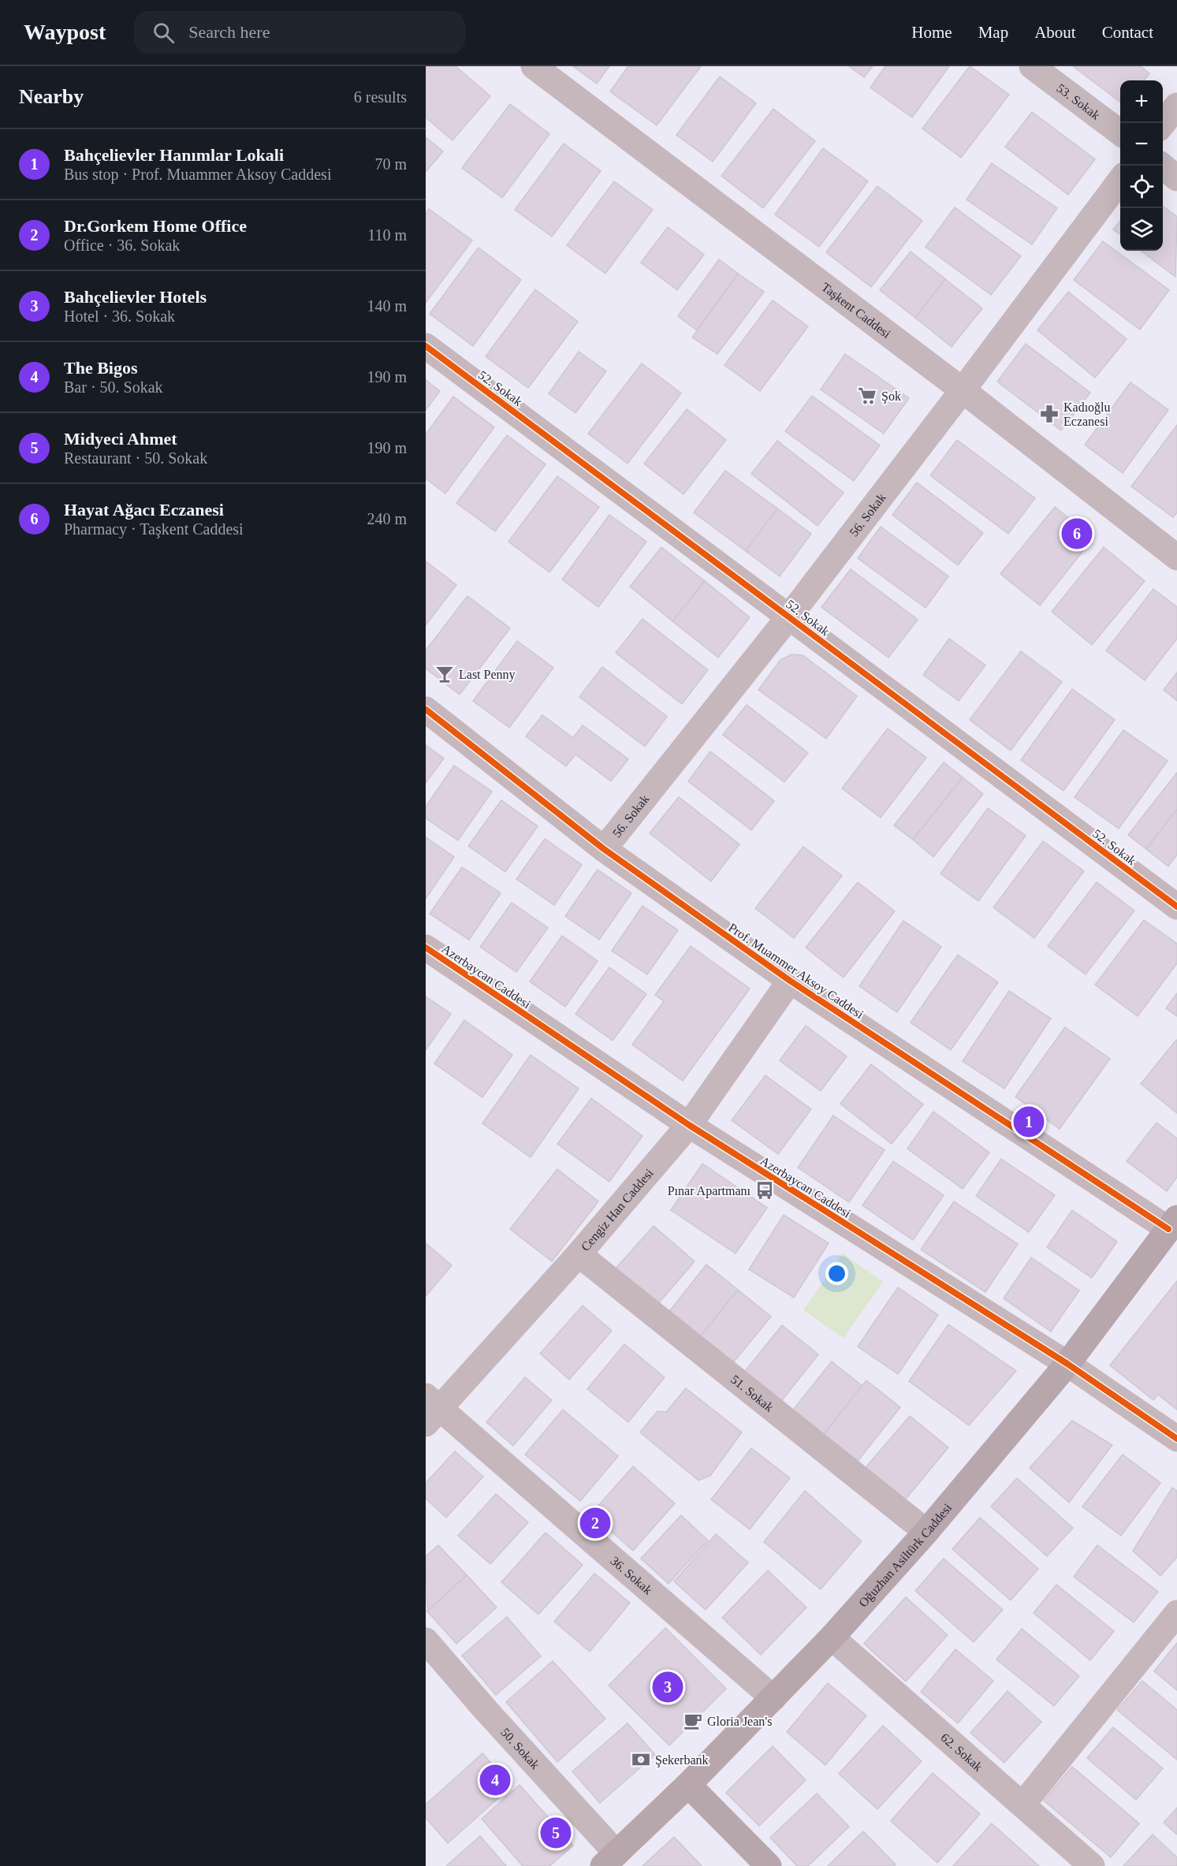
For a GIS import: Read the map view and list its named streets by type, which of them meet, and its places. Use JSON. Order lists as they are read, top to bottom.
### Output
{
  "streets": {
    "main road": ["Oğuzhan Asiltürk Caddesi"],
    "street": [
      "53. Sokak",
      "Taşkent Caddesi",
      "52. Sokak",
      "56. Sokak",
      "Prof. Muammer Aksoy Caddesi",
      "Azerbaycan Caddesi",
      "Cengiz Han Caddesi",
      "51. Sokak",
      "36. Sokak",
      "50. Sokak",
      "62. Sokak"
    ]
  },
  "crossings": [
    ["Taşkent Caddesi", "56. Sokak"],
    ["52. Sokak", "56. Sokak"],
    ["56. Sokak", "Prof. Muammer Aksoy Caddesi"],
    ["Prof. Muammer Aksoy Caddesi", "Cengiz Han Caddesi"],
    ["Prof. Muammer Aksoy Caddesi", "Oğuzhan Asiltürk Caddesi"],
    ["Azerbaycan Caddesi", "Cengiz Han Caddesi"],
    ["Azerbaycan Caddesi", "Oğuzhan Asiltürk Caddesi"],
    ["Cengiz Han Caddesi", "51. Sokak"],
    ["Cengiz Han Caddesi", "36. Sokak"],
    ["51. Sokak", "Oğuzhan Asiltürk Caddesi"],
    ["Oğuzhan Asiltürk Caddesi", "36. Sokak"],
    ["Oğuzhan Asiltürk Caddesi", "50. Sokak"],
    ["Oğuzhan Asiltürk Caddesi", "62. Sokak"]
  ],
  "places": {
    "supermarket": ["Şok"],
    "pharmacy": ["Kadıoğlu Eczanesi"],
    "bar": ["Last Penny"],
    "bus stop": ["Pınar Apartmanı"],
    "cafe": ["Gloria Jean's"],
    "bank": ["Şekerbank"]
  },
  "page": {
    "header": "Waypost",
    "search": "Search here",
    "nav": [
      "Home",
      "Map",
      "About",
      "Contact"
    ],
    "heading": ["Nearby", "6 results"],
    "map_buttons": ["+", "−"],
    "list": [
      {
        "mark": "1",
        "name": "Bahçelievler Hanımlar Lokali",
        "note": "Bus stop · Prof. Muammer Aksoy Caddesi",
        "value": "70 m"
      },
      {
        "mark": "2",
        "name": "Dr.Gorkem Home Office",
        "note": "Office · 36. Sokak",
        "value": "110 m"
      },
      {
        "mark": "3",
        "name": "Bahçelievler Hotels",
        "note": "Hotel · 36. Sokak",
        "value": "140 m"
      },
      {
        "mark": "4",
        "name": "The Bigos",
        "note": "Bar · 50. Sokak",
        "value": "190 m"
      },
      {
        "mark": "5",
        "name": "Midyeci Ahmet",
        "note": "Restaurant · 50. Sokak",
        "value": "190 m"
      },
      {
        "mark": "6",
        "name": "Hayat Ağacı Eczanesi",
        "note": "Pharmacy · Taşkent Caddesi",
        "value": "240 m"
      }
    ],
    "pins": [
      "6",
      "1",
      "2",
      "3",
      "4",
      "5"
    ]
  }
}
